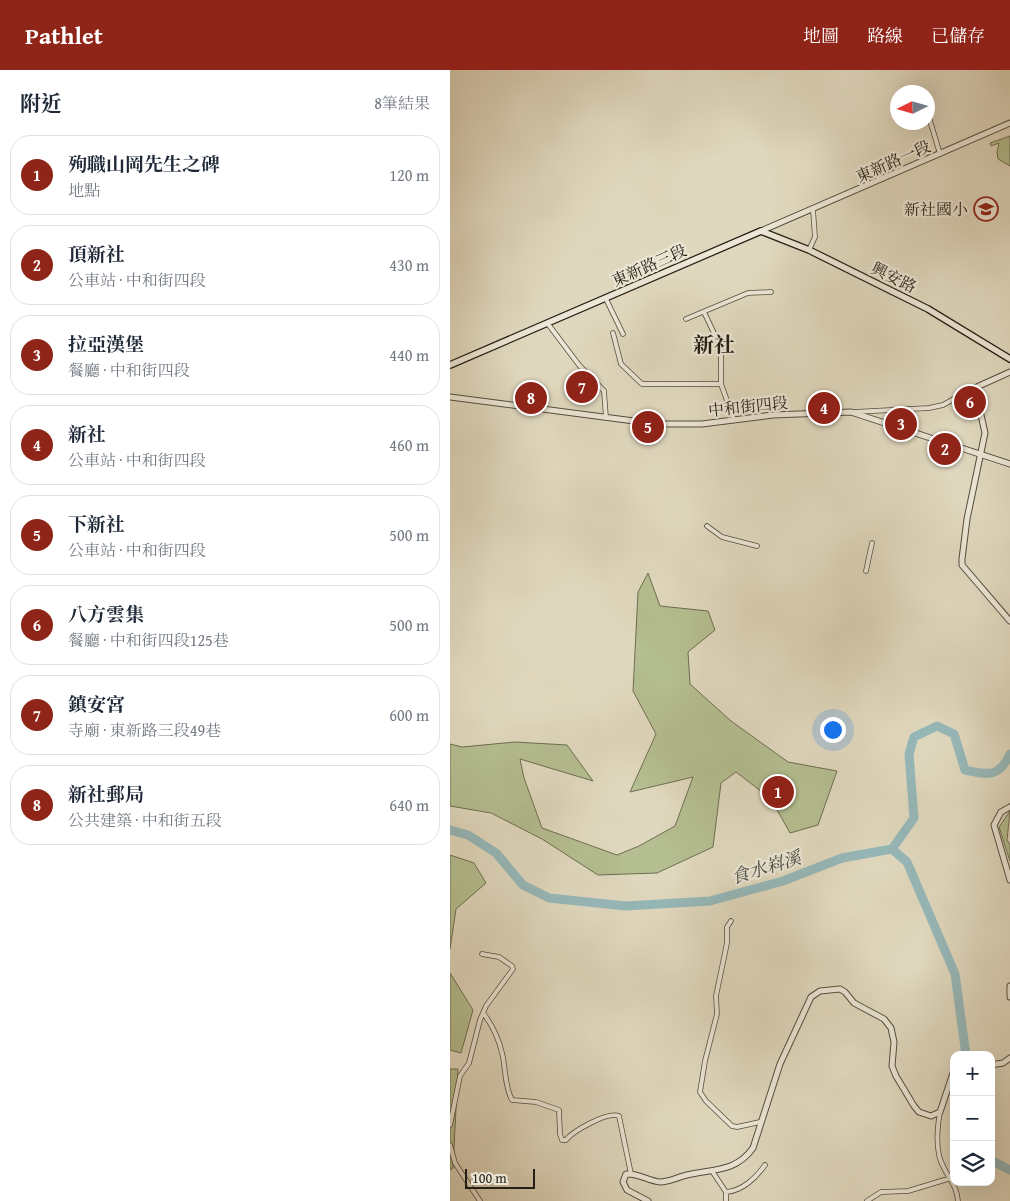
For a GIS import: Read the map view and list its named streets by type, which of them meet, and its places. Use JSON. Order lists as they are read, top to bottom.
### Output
{
  "streets": {
    "main road": ["東新路三段", "興安路"],
    "street": ["東新路一段", "中和街四段"]
  },
  "crossings": [
    ["東新路一段", "東新路三段"],
    ["東新路一段", "興安路"],
    ["東新路三段", "興安路"]
  ],
  "districts": ["新社"],
  "water": ["食水嵙溪"],
  "places": {
    "school or university": ["新社國小"]
  },
  "scale_bar": "100 m",
  "north": "left",
  "page": {
    "header": "Pathlet",
    "nav": ["地圖", "路線", "已儲存"],
    "heading": ["附近", "8筆結果"],
    "list": [
      {
        "mark": "1",
        "name": "殉職山岡先生之碑",
        "note": "地點",
        "value": "120 m"
      },
      {
        "mark": "2",
        "name": "頂新社",
        "note": "公車站 · 中和街四段",
        "value": "430 m"
      },
      {
        "mark": "3",
        "name": "拉亞漢堡",
        "note": "餐廳 · 中和街四段",
        "value": "440 m"
      },
      {
        "mark": "4",
        "name": "新社",
        "note": "公車站 · 中和街四段",
        "value": "460 m"
      },
      {
        "mark": "5",
        "name": "下新社",
        "note": "公車站 · 中和街四段",
        "value": "500 m"
      },
      {
        "mark": "6",
        "name": "八方雲集",
        "note": "餐廳 · 中和街四段125巷",
        "value": "500 m"
      },
      {
        "mark": "7",
        "name": "鎮安宮",
        "note": "寺廟 · 東新路三段49巷",
        "value": "600 m"
      },
      {
        "mark": "8",
        "name": "新社郵局",
        "note": "公共建築 · 中和街五段",
        "value": "640 m"
      }
    ],
    "pins": [
      "7",
      "8",
      "6",
      "4",
      "3",
      "5",
      "2",
      "1"
    ],
    "map_buttons": ["+", "−"],
    "scale": "100 m"
  }
}
